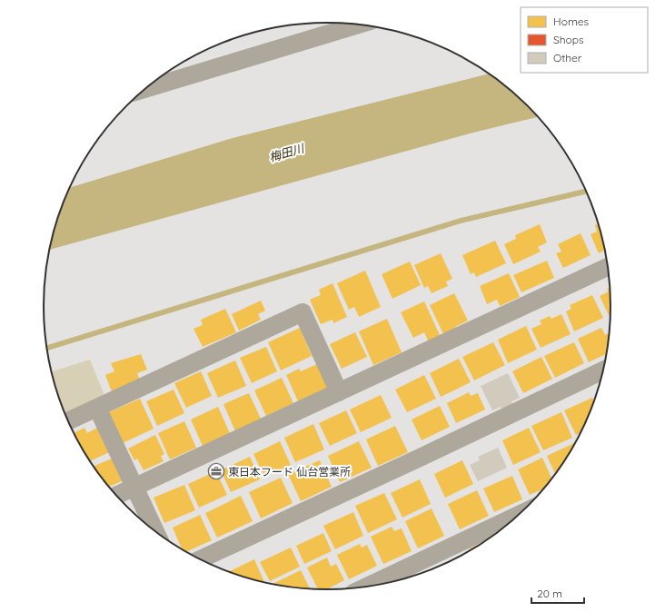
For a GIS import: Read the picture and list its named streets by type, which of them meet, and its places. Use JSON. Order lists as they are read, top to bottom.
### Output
{
  "water": ["梅田川"],
  "places": {
    "office": ["東日本フード 仙台営業所"]
  },
  "legend": ["Homes", "Shops", "Other"],
  "scale_bar": "20 m"
}
